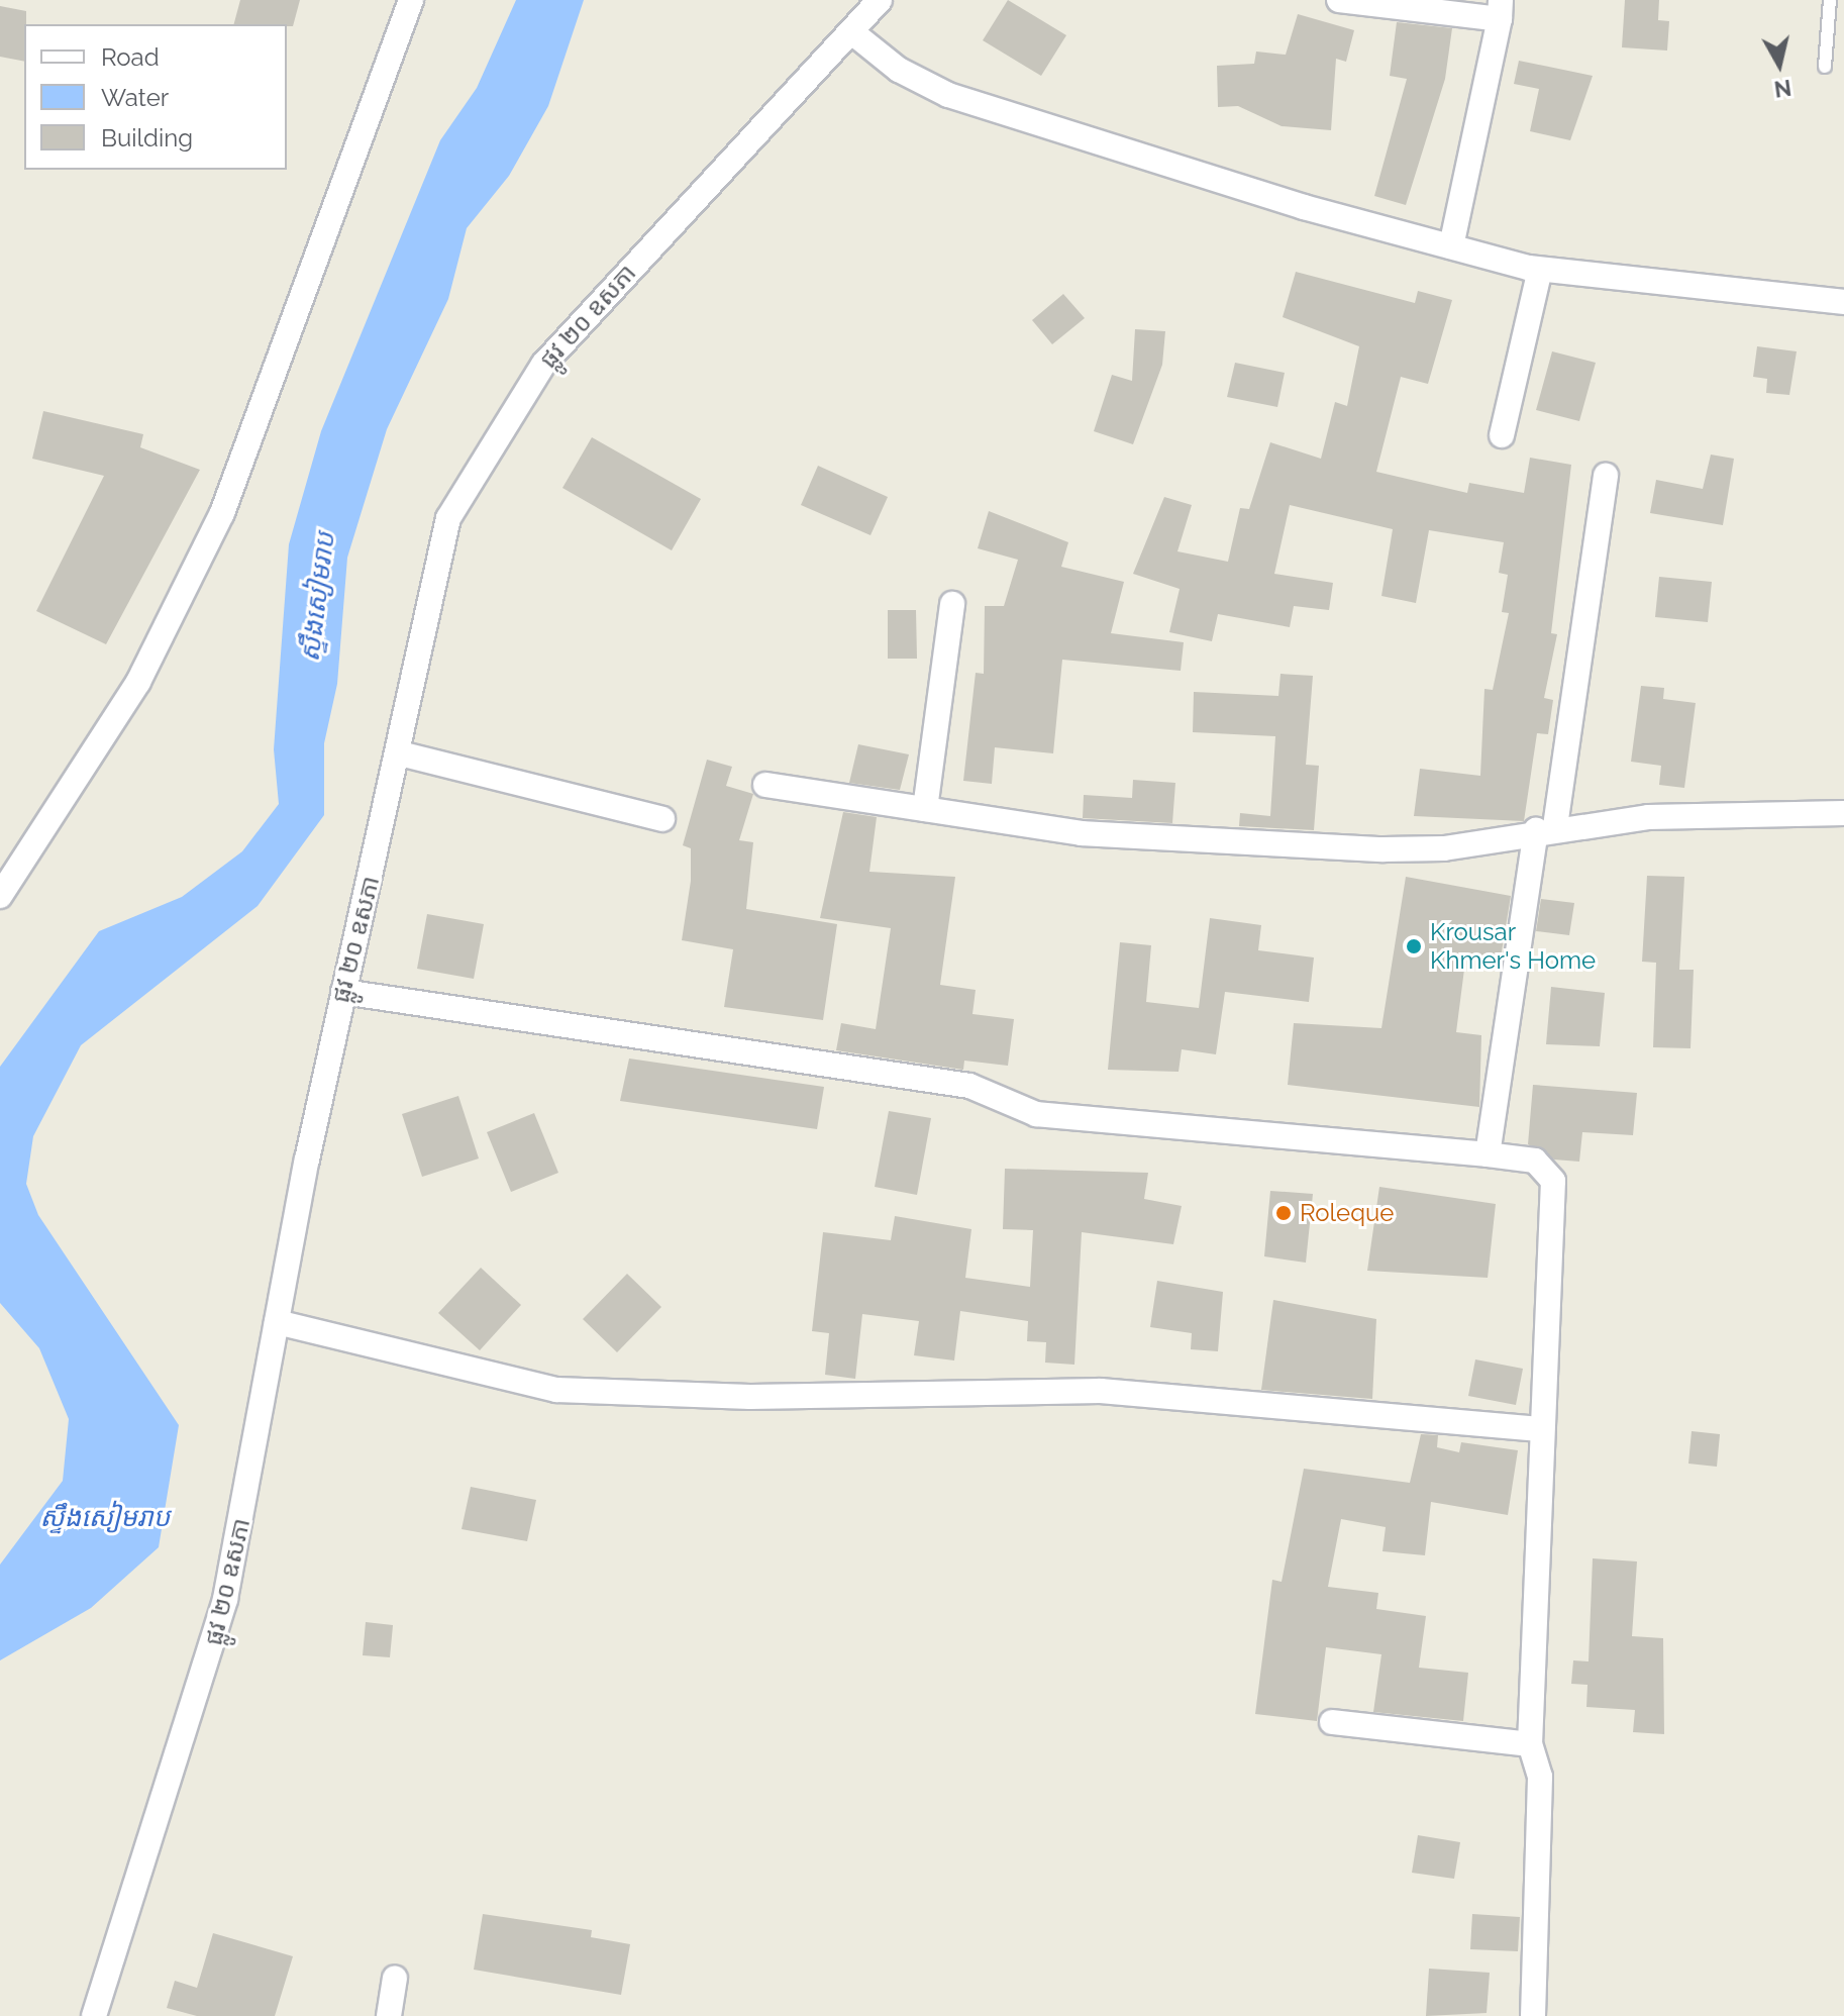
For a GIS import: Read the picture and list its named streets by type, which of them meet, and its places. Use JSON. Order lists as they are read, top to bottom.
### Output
{
  "streets": {
    "street": ["ផ្លូវ ២០ ឧសភា"]
  },
  "water": ["ស្ទឹងសៀមរាប"],
  "places": ["Krousar Khmer's Home", "Roleque"],
  "legend": ["Road", "Water", "Building"],
  "north": "bottom"
}
